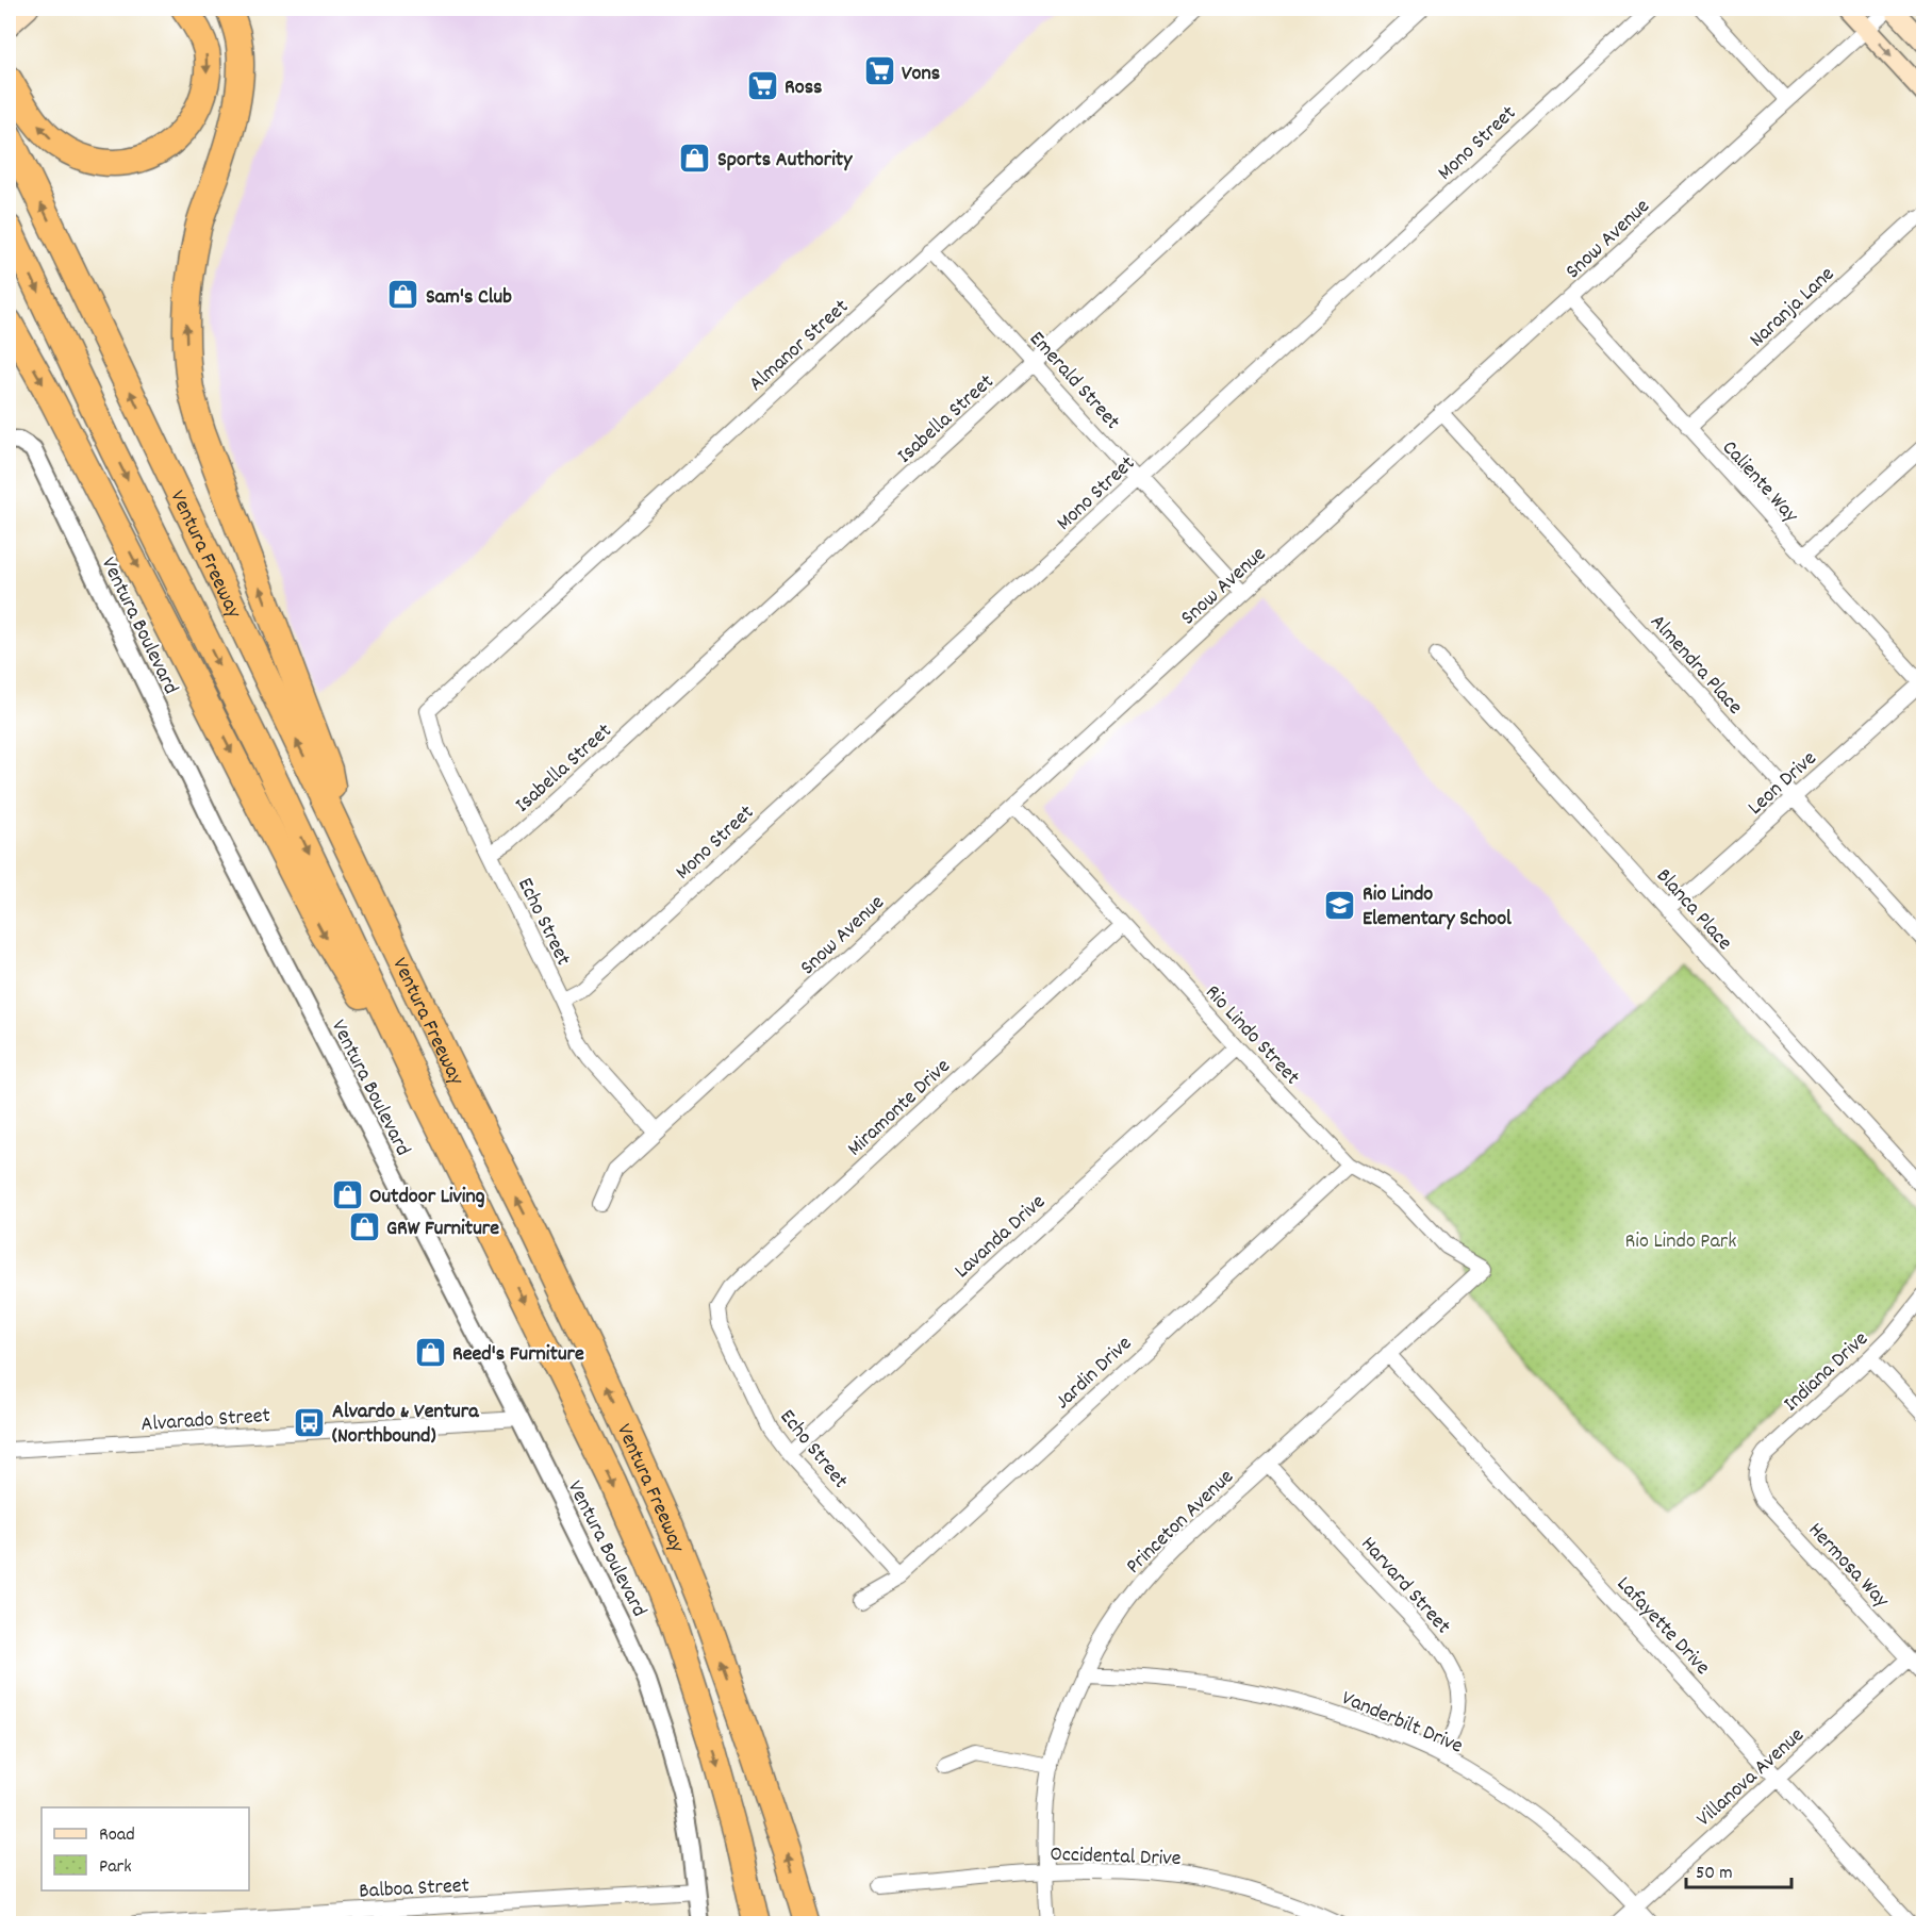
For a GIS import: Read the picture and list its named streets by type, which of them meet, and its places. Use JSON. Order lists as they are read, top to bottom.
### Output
{
  "streets": {
    "highway": ["Ventura Freeway"],
    "street": [
      "Mono Street",
      "Snow Avenue",
      "Naranja Lane",
      "Almanor Street",
      "Emerald Street",
      "Isabella Street",
      "Caliente Way",
      "Ventura Boulevard",
      "Almendra Place",
      "Leon Drive",
      "Blanca Place",
      "Echo Street",
      "Rio Lindo Street",
      "Miramonte Drive",
      "Lavanda Drive",
      "Indiana Drive",
      "Jardin Drive",
      "Alvarado Street",
      "Princeton Avenue",
      "Hermosa Way",
      "Harvard Street",
      "Lafayette Drive",
      "Vanderbilt Drive",
      "Villanova Avenue",
      "Occidental Drive",
      "Balboa Street"
    ]
  },
  "crossings": [
    ["Mono Street", "Emerald Street"],
    ["Mono Street", "Echo Street"],
    ["Snow Avenue", "Emerald Street"],
    ["Snow Avenue", "Caliente Way"],
    ["Snow Avenue", "Almendra Place"],
    ["Snow Avenue", "Echo Street"],
    ["Snow Avenue", "Rio Lindo Street"],
    ["Naranja Lane", "Caliente Way"],
    ["Almanor Street", "Emerald Street"],
    ["Almanor Street", "Echo Street"],
    ["Emerald Street", "Isabella Street"],
    ["Isabella Street", "Echo Street"],
    ["Caliente Way", "Leon Drive"],
    ["Ventura Boulevard", "Alvarado Street"],
    ["Ventura Boulevard", "Balboa Street"],
    ["Almendra Place", "Leon Drive"],
    ["Leon Drive", "Blanca Place"],
    ["Echo Street", "Miramonte Drive"],
    ["Echo Street", "Lavanda Drive"],
    ["Echo Street", "Jardin Drive"],
    ["Rio Lindo Street", "Miramonte Drive"],
    ["Rio Lindo Street", "Lavanda Drive"],
    ["Rio Lindo Street", "Jardin Drive"],
    ["Rio Lindo Street", "Princeton Avenue"],
    ["Indiana Drive", "Hermosa Way"],
    ["Princeton Avenue", "Harvard Street"],
    ["Princeton Avenue", "Lafayette Drive"],
    ["Princeton Avenue", "Vanderbilt Drive"],
    ["Princeton Avenue", "Occidental Drive"],
    ["Hermosa Way", "Villanova Avenue"],
    ["Harvard Street", "Vanderbilt Drive"],
    ["Lafayette Drive", "Villanova Avenue"],
    ["Vanderbilt Drive", "Villanova Avenue"]
  ],
  "parks": ["Rio Lindo Park"],
  "places": {
    "supermarket": ["Vons", "Ross"],
    "shop": [
      "Sports Authority",
      "Sam's Club",
      "Outdoor Living",
      "GRW Furniture",
      "Reed's Furniture"
    ],
    "school or university": ["Rio Lindo Elementary School"],
    "bus stop": ["Alvardo & Ventura (Northbound)"]
  },
  "legend": ["Road", "Park"],
  "scale_bar": "50 m"
}
